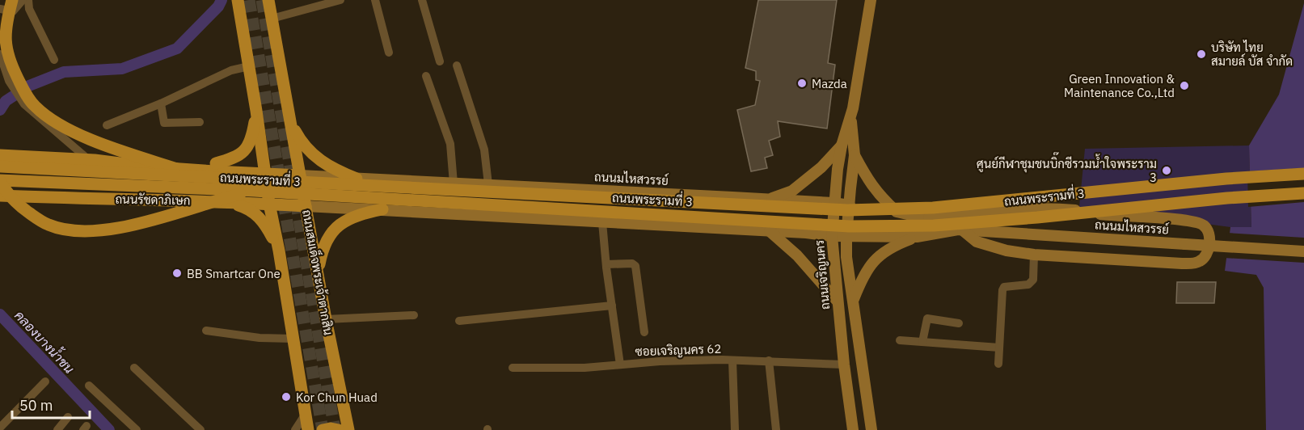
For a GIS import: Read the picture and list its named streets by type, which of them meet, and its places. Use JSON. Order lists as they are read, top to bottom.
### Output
{
  "streets": {
    "main road": [
      "ถนนมไหสวรรย์",
      "ถนนพระรามที่ 3",
      "ถนนรัชดาภิเษก",
      "ถนนสมเด็จพระเจ้าตากสิน",
      "ถนนเจริญนคร"
    ],
    "street": ["ซอยเจริญนคร 62"]
  },
  "crossings": [
    ["ถนนมไหสวรรย์", "ถนนรัชดาภิเษก"],
    ["ถนนมไหสวรรย์", "ถนนสมเด็จพระเจ้าตากสิน"],
    ["ถนนมไหสวรรย์", "ถนนเจริญนคร"],
    ["ถนนรัชดาภิเษก", "ถนนสมเด็จพระเจ้าตากสิน"],
    ["ถนนเจริญนคร", "ซอยเจริญนคร 62"]
  ],
  "water": ["คลองบางน้ำชน"],
  "places": [
    "บริษัท ไทย สมายล์ บัส จำกัด",
    "Mazda",
    "Green Innovation & Maintenance Co.,Ltd",
    "ศูนย์กีฬาชุมชนบิ๊กซีรวมน้ำใจพระราม 3",
    "BB Smartcar One",
    "Kor Chun Huad"
  ],
  "scale_bar": "50 m"
}
